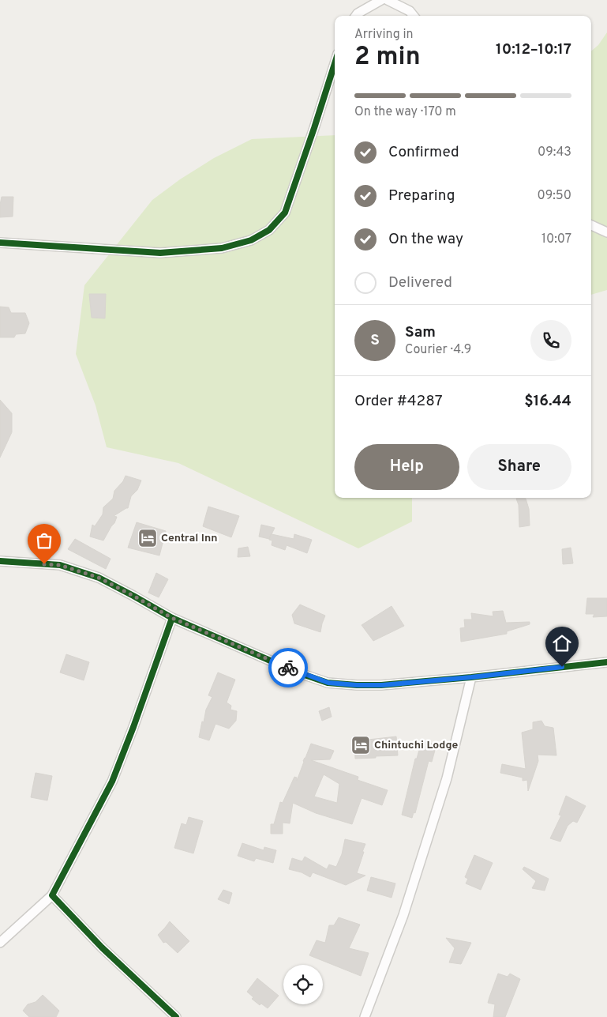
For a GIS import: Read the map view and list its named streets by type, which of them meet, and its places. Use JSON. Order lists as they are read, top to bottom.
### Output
{
  "places": {
    "hotel": ["Central Inn", "Chintuchi Lodge"]
  },
  "page": {
    "heading": ["2 min", "Arriving in", "10:12–10:17"],
    "panel": [
      "Sam",
      "Courier · 4.9",
      "Order #4287",
      "$16.44"
    ],
    "bar": "On the way · 170 m",
    "list": [
      ["Confirmed", "09:43"],
      ["Preparing", "09:50"],
      ["On the way", "10:07"],
      "Delivered"
    ],
    "round": "S",
    "buttons": ["Help", "Share"]
  }
}
